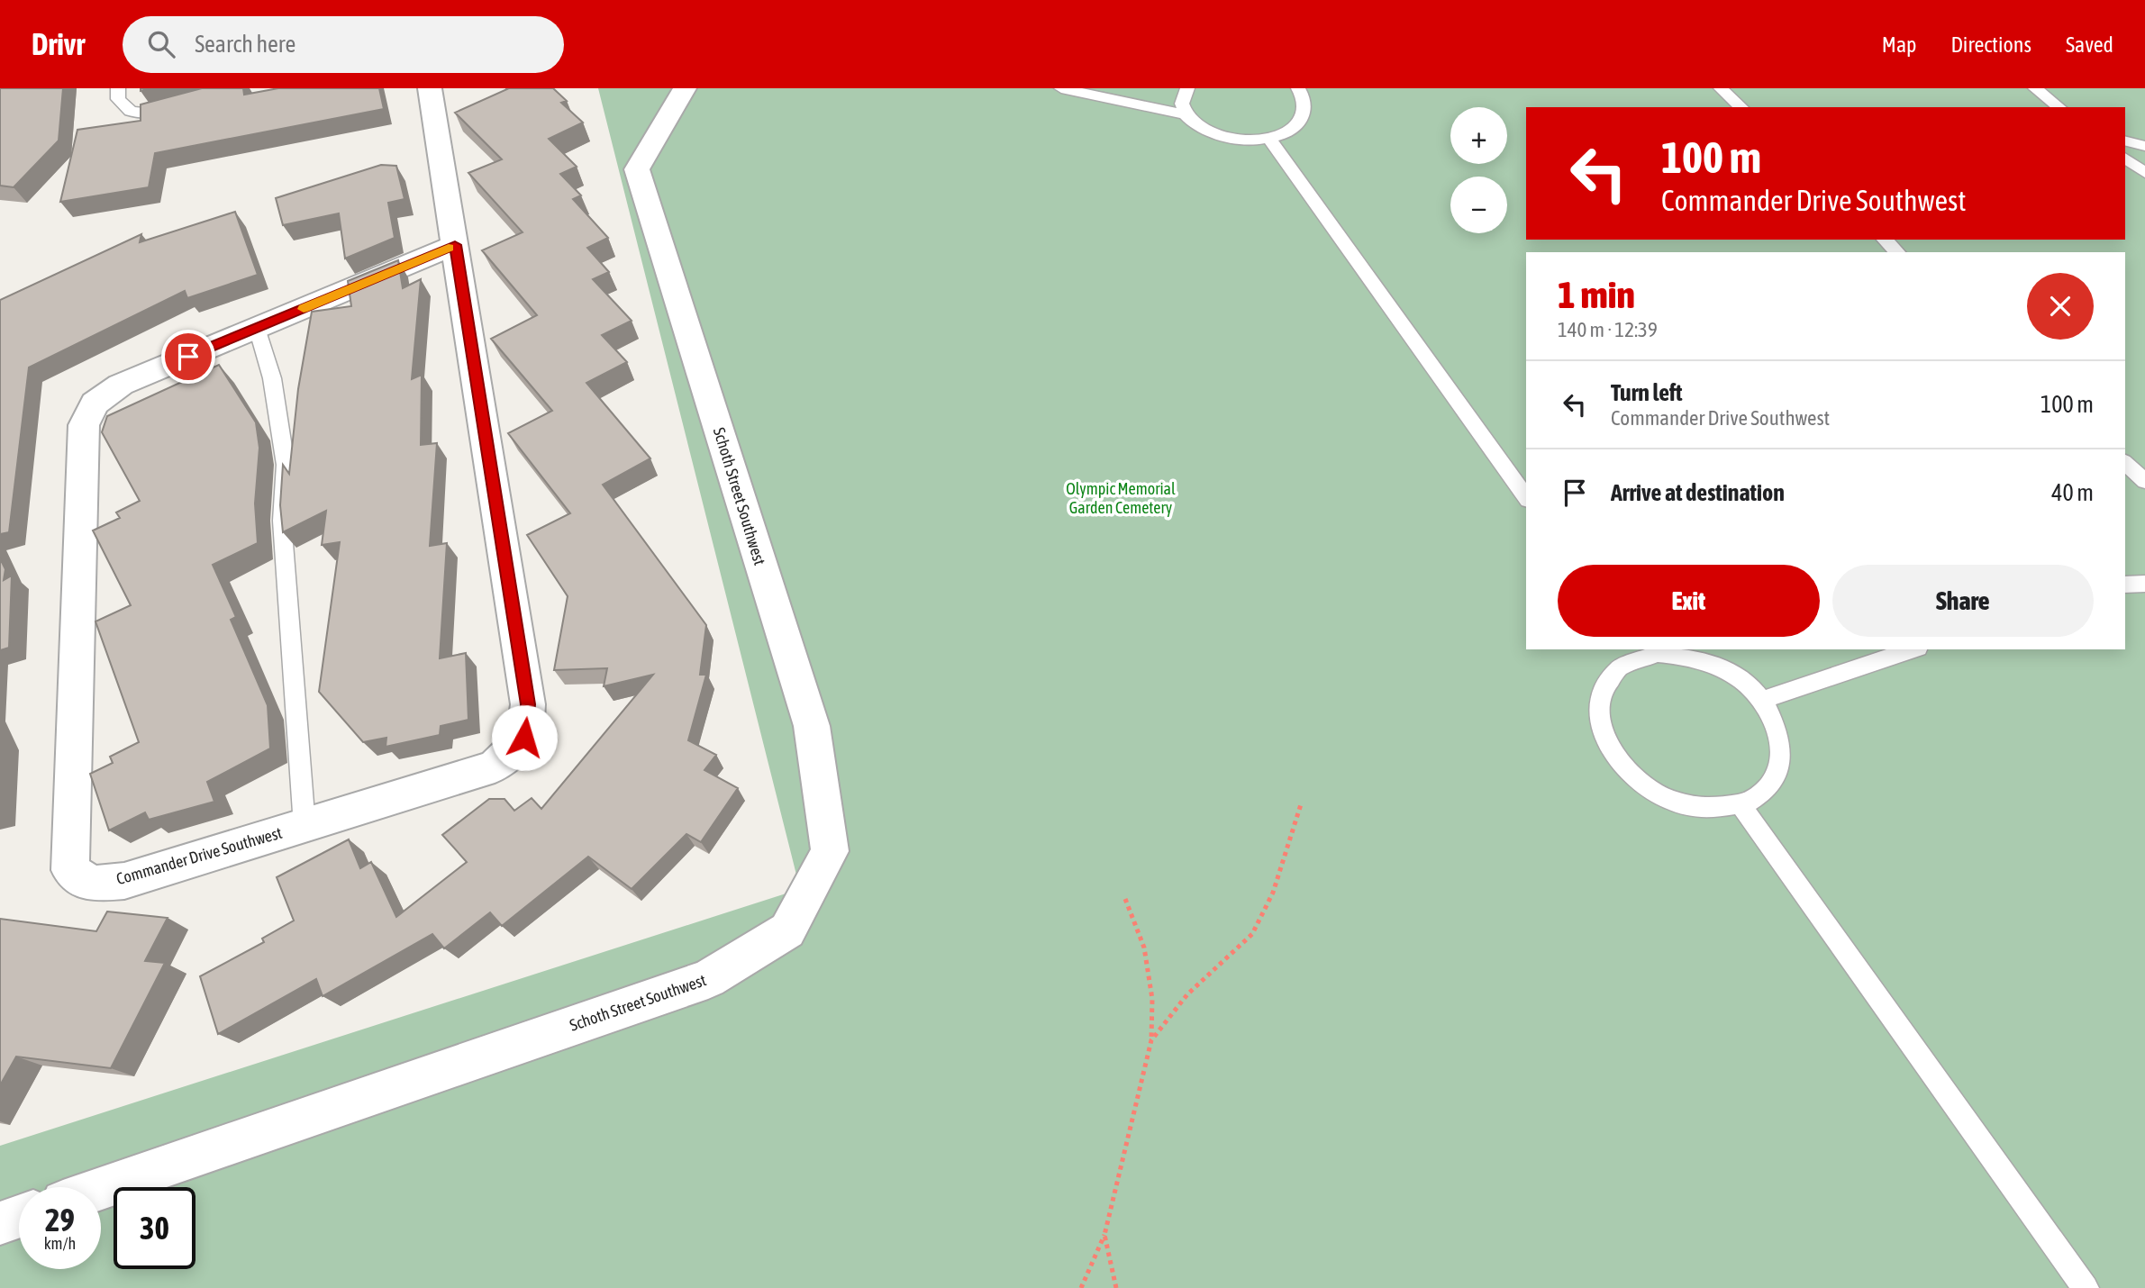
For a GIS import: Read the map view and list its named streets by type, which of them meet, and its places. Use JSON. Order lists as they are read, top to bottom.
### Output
{
  "streets": {
    "street": ["Schoth Street Southwest", "Commander Drive Southwest"]
  },
  "parks": ["Olympic Memorial Garden Cemetery"],
  "page": {
    "header": "Drivr",
    "search": "Search here",
    "nav": ["Map", "Directions", "Saved"],
    "map_buttons": ["+", "−"],
    "turn": ["100 m", "Commander Drive Southwest"],
    "heading": ["1 min", "140 m · 12:39"],
    "list": [
      {
        "name": "Turn left",
        "note": "Commander Drive Southwest",
        "value": "100 m"
      },
      {
        "name": "Arrive at destination",
        "value": "40 m"
      }
    ],
    "buttons": ["Exit", "Share"],
    "speed": "29 km/h",
    "limit": "30"
  }
}
